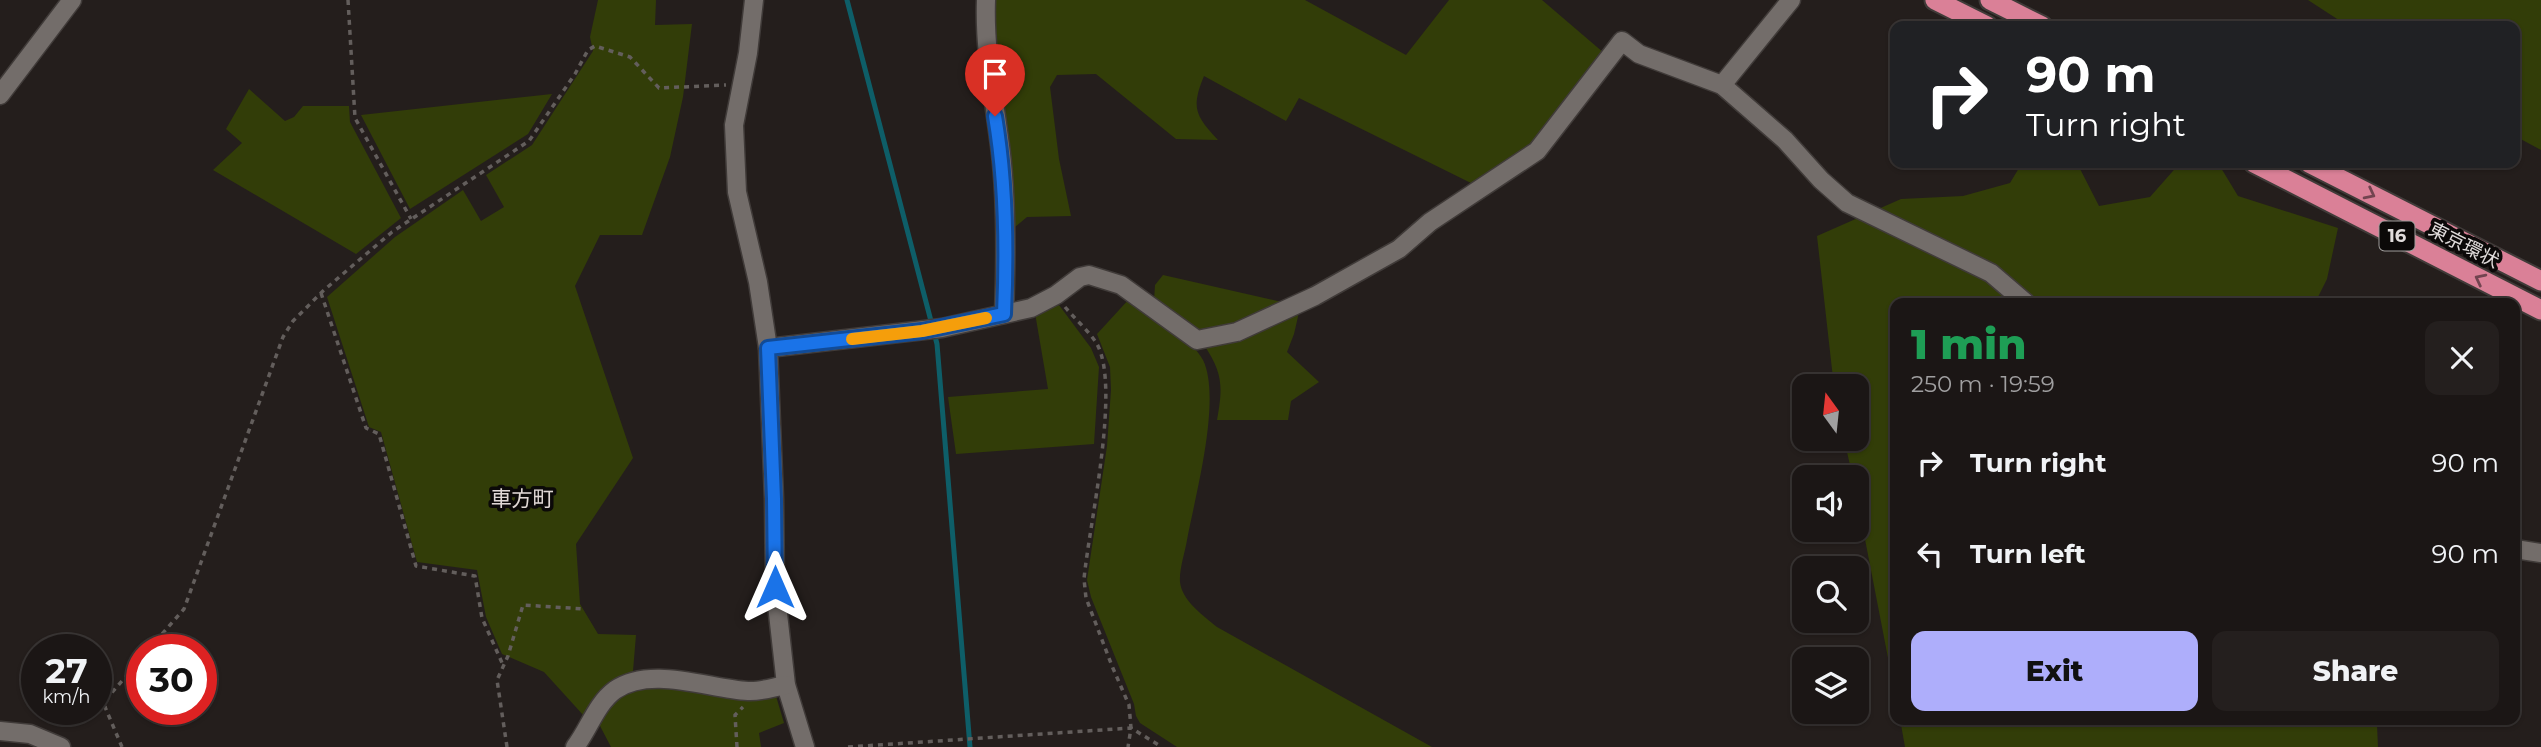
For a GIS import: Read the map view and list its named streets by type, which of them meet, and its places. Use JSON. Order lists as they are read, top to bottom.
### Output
{
  "streets": {
    "highway": ["16", "東京環状"]
  },
  "districts": ["車方町"],
  "north": "top",
  "page": {
    "turn": ["90 m", "Turn right"],
    "heading": ["1 min", "250 m · 19:59"],
    "list": [
      {
        "name": "Turn right",
        "value": "90 m"
      },
      {
        "name": "Turn left",
        "value": "90 m"
      }
    ],
    "buttons": ["Exit", "Share"],
    "speed": "27 km/h",
    "limit": "30"
  }
}
